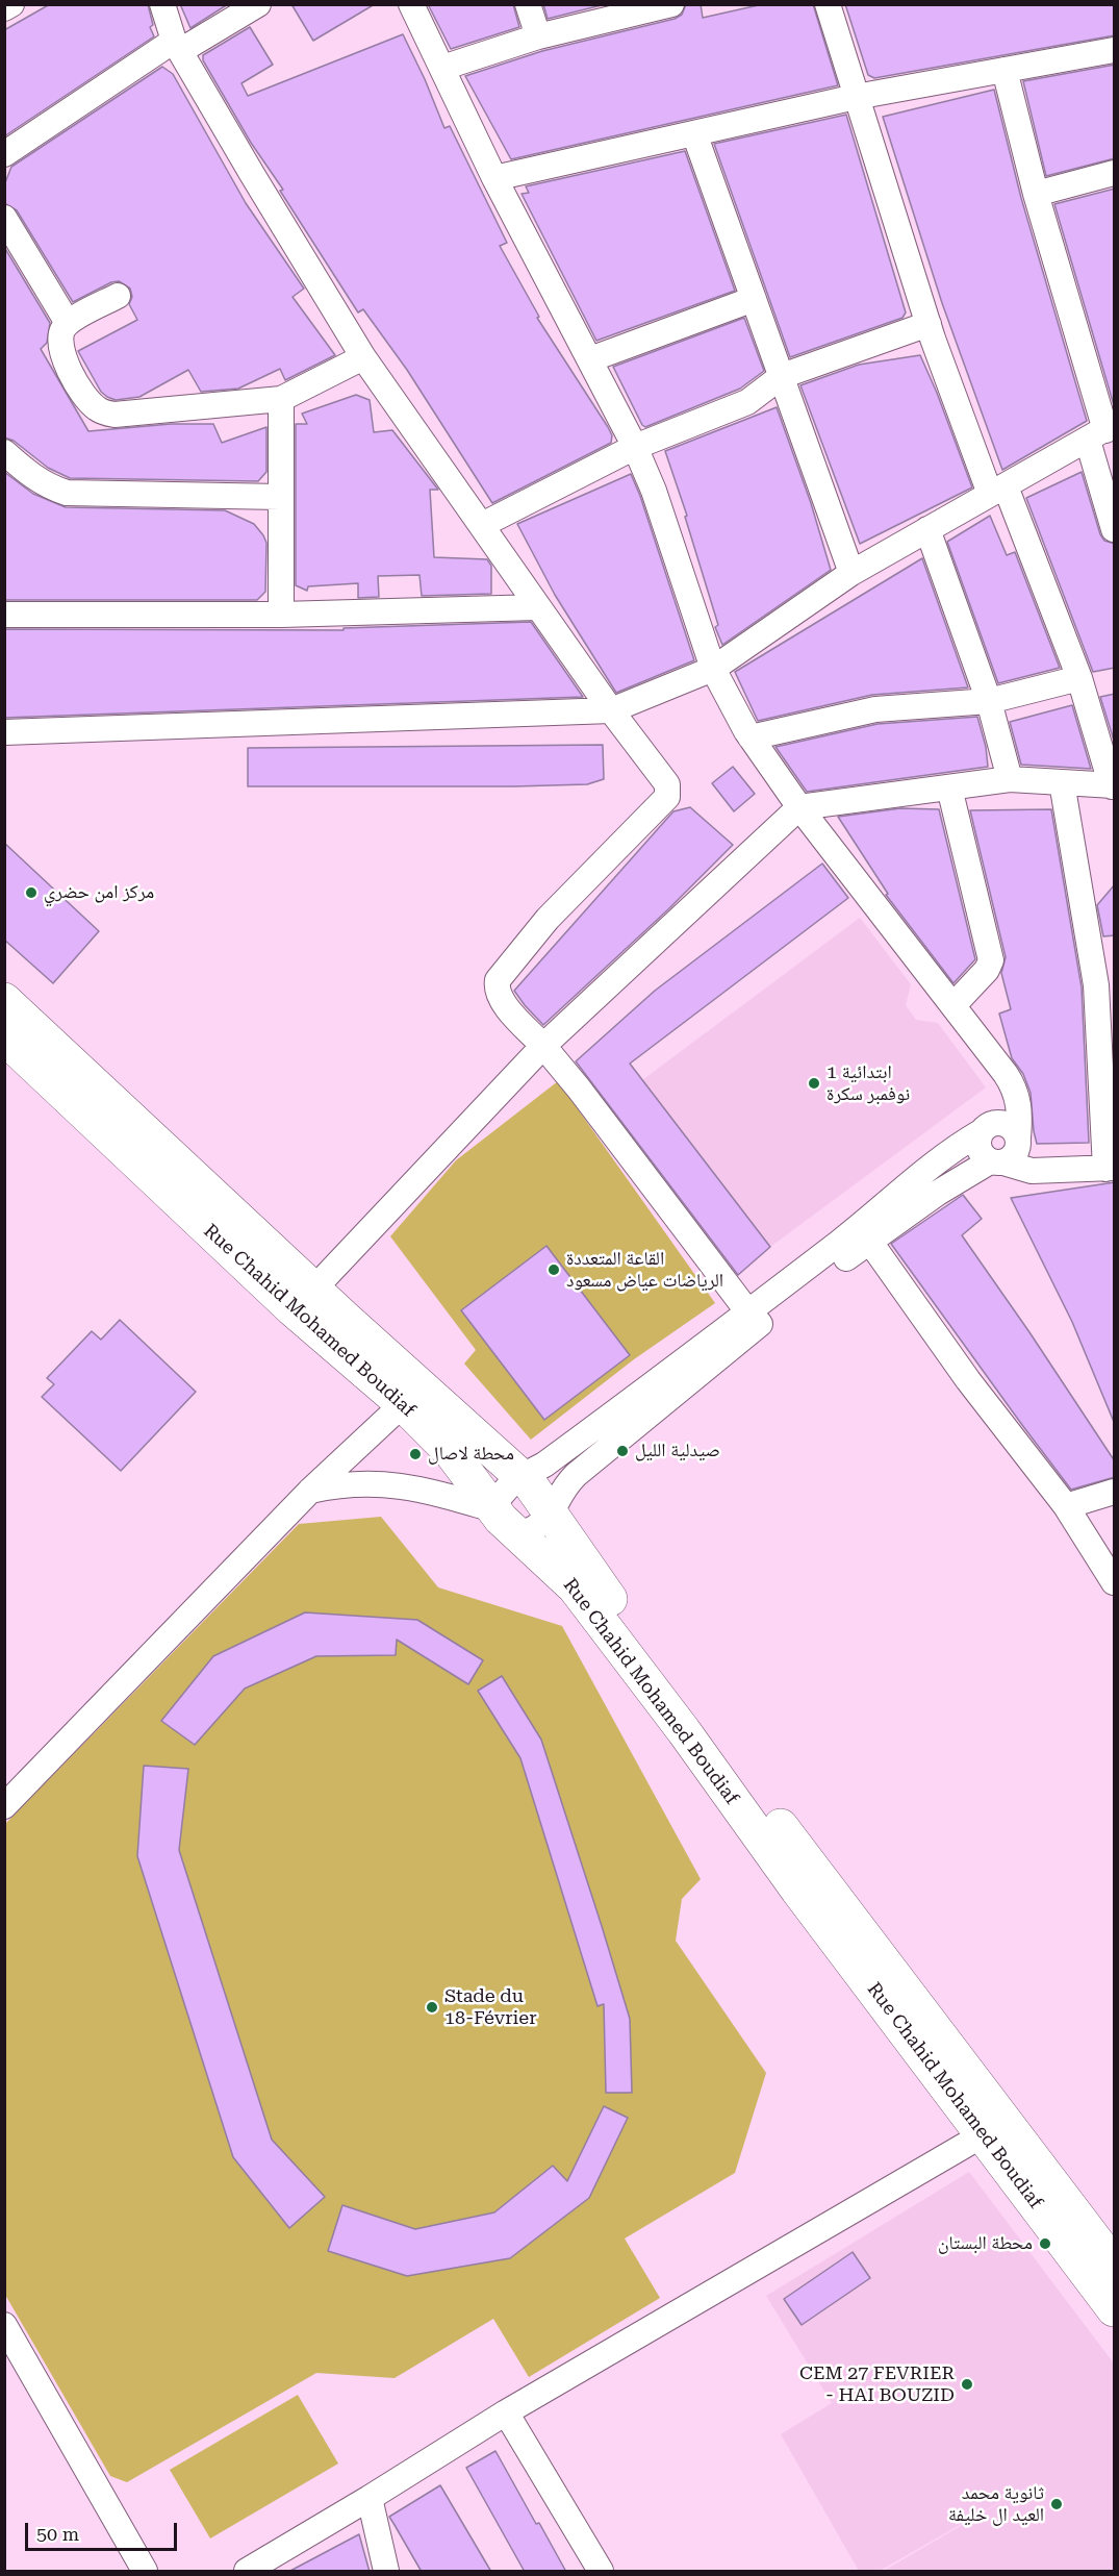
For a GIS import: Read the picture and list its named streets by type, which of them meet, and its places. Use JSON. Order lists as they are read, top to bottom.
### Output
{
  "streets": {
    "main road": ["Rue Chahid Mohamed Boudiaf"]
  },
  "places": [
    "مركز امن حضري",
    "ابتدائية 1 نوفمبر سكرة",
    "القاعة المتعددة الرياضات عياض مسعود",
    "صيدلية الليل",
    "محطة لاصال",
    "Stade du 18-Février",
    "محطة البستان",
    "CEM 27 FEVRIER - HAI BOUZID",
    "ثانوية محمد العيد ال خليفة"
  ],
  "scale_bar": "50 m"
}
